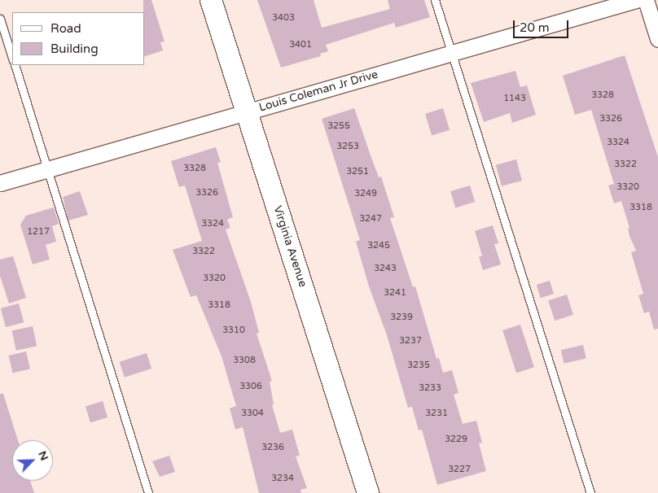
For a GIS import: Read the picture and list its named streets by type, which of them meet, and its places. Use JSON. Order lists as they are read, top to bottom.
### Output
{
  "streets": {
    "main road": ["Virginia Avenue"],
    "street": ["Louis Coleman Jr Drive"]
  },
  "crossings": [
    ["Louis Coleman Jr Drive", "Virginia Avenue"]
  ],
  "house_numbers": [
    "3403",
    "3401",
    "3328",
    "1143",
    "3326",
    "3255",
    "3324",
    "3253",
    "3322",
    "3328",
    "3251",
    "3320",
    "3326",
    "3249",
    "3318",
    "3247",
    "3324",
    "1217",
    "3245",
    "3322",
    "3243",
    "3320",
    "3241",
    "3318",
    "3239",
    "3310",
    "3237",
    "3308",
    "3235",
    "3306",
    "3233",
    "3304",
    "3231",
    "3229",
    "3236",
    "3227",
    "3234"
  ],
  "legend": ["Road", "Building"],
  "scale_bar": "20 m",
  "north": "top right"
}
